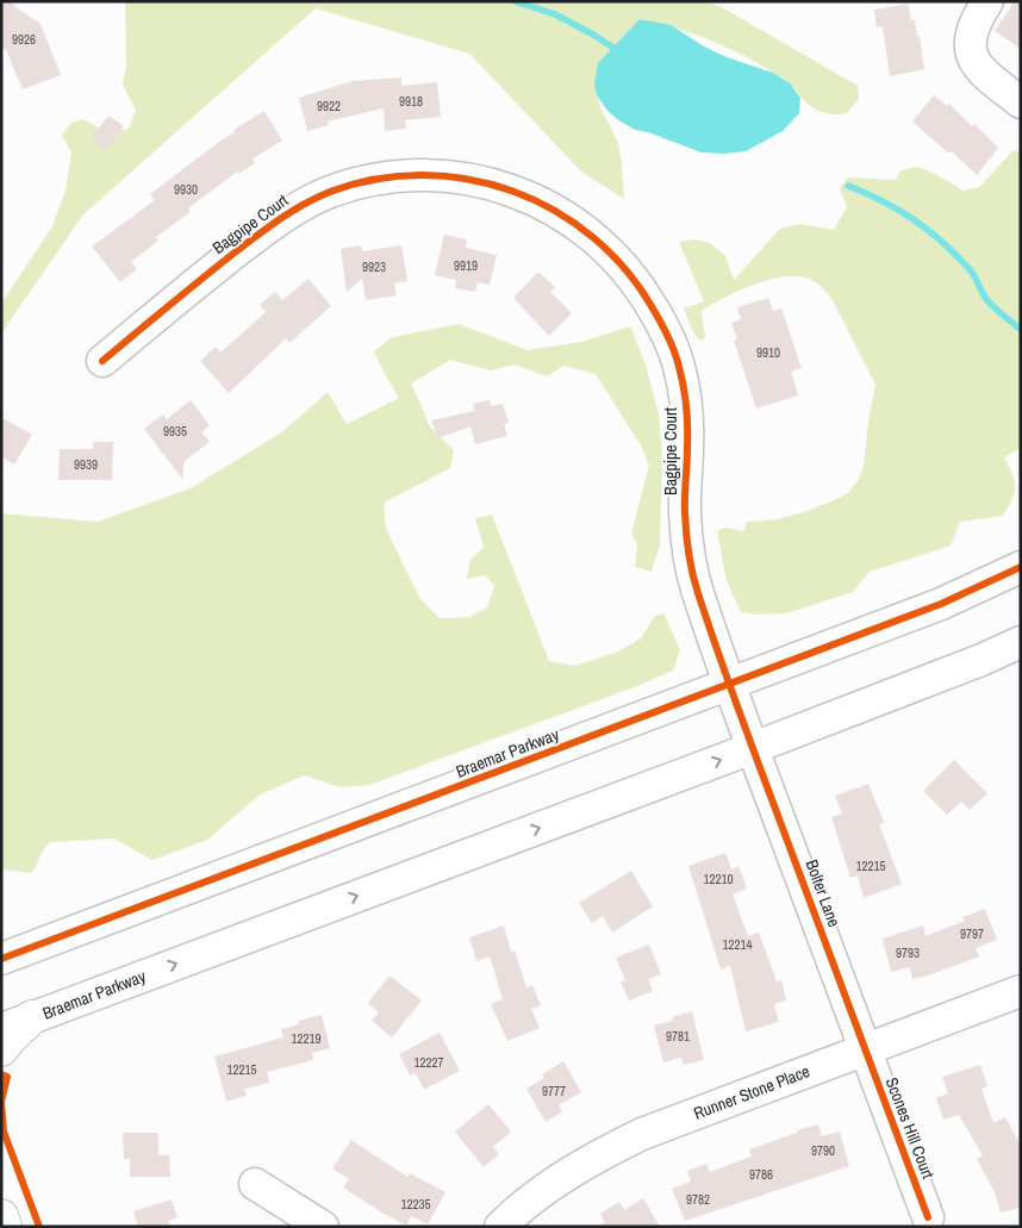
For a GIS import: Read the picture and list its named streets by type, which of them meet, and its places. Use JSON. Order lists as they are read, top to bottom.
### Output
{
  "streets": {
    "street": [
      "Bagpipe Court",
      "Braemar Parkway",
      "Bolter Lane",
      "Runner Stone Place",
      "Scones Hill Court"
    ]
  },
  "crossings": [
    ["Bagpipe Court", "Braemar Parkway"],
    ["Bagpipe Court", "Bolter Lane"],
    ["Braemar Parkway", "Bolter Lane"],
    ["Bolter Lane", "Runner Stone Place"],
    ["Bolter Lane", "Scones Hill Court"],
    ["Runner Stone Place", "Scones Hill Court"]
  ],
  "house_numbers": [
    "9926",
    "9918",
    "9922",
    "9930",
    "9919",
    "9923",
    "9910",
    "9935",
    "9939",
    "12215",
    "12210",
    "9797",
    "12214",
    "9793",
    "9781",
    "12219",
    "12227",
    "12215",
    "9777",
    "9790",
    "9786",
    "9782",
    "12235"
  ]
}
